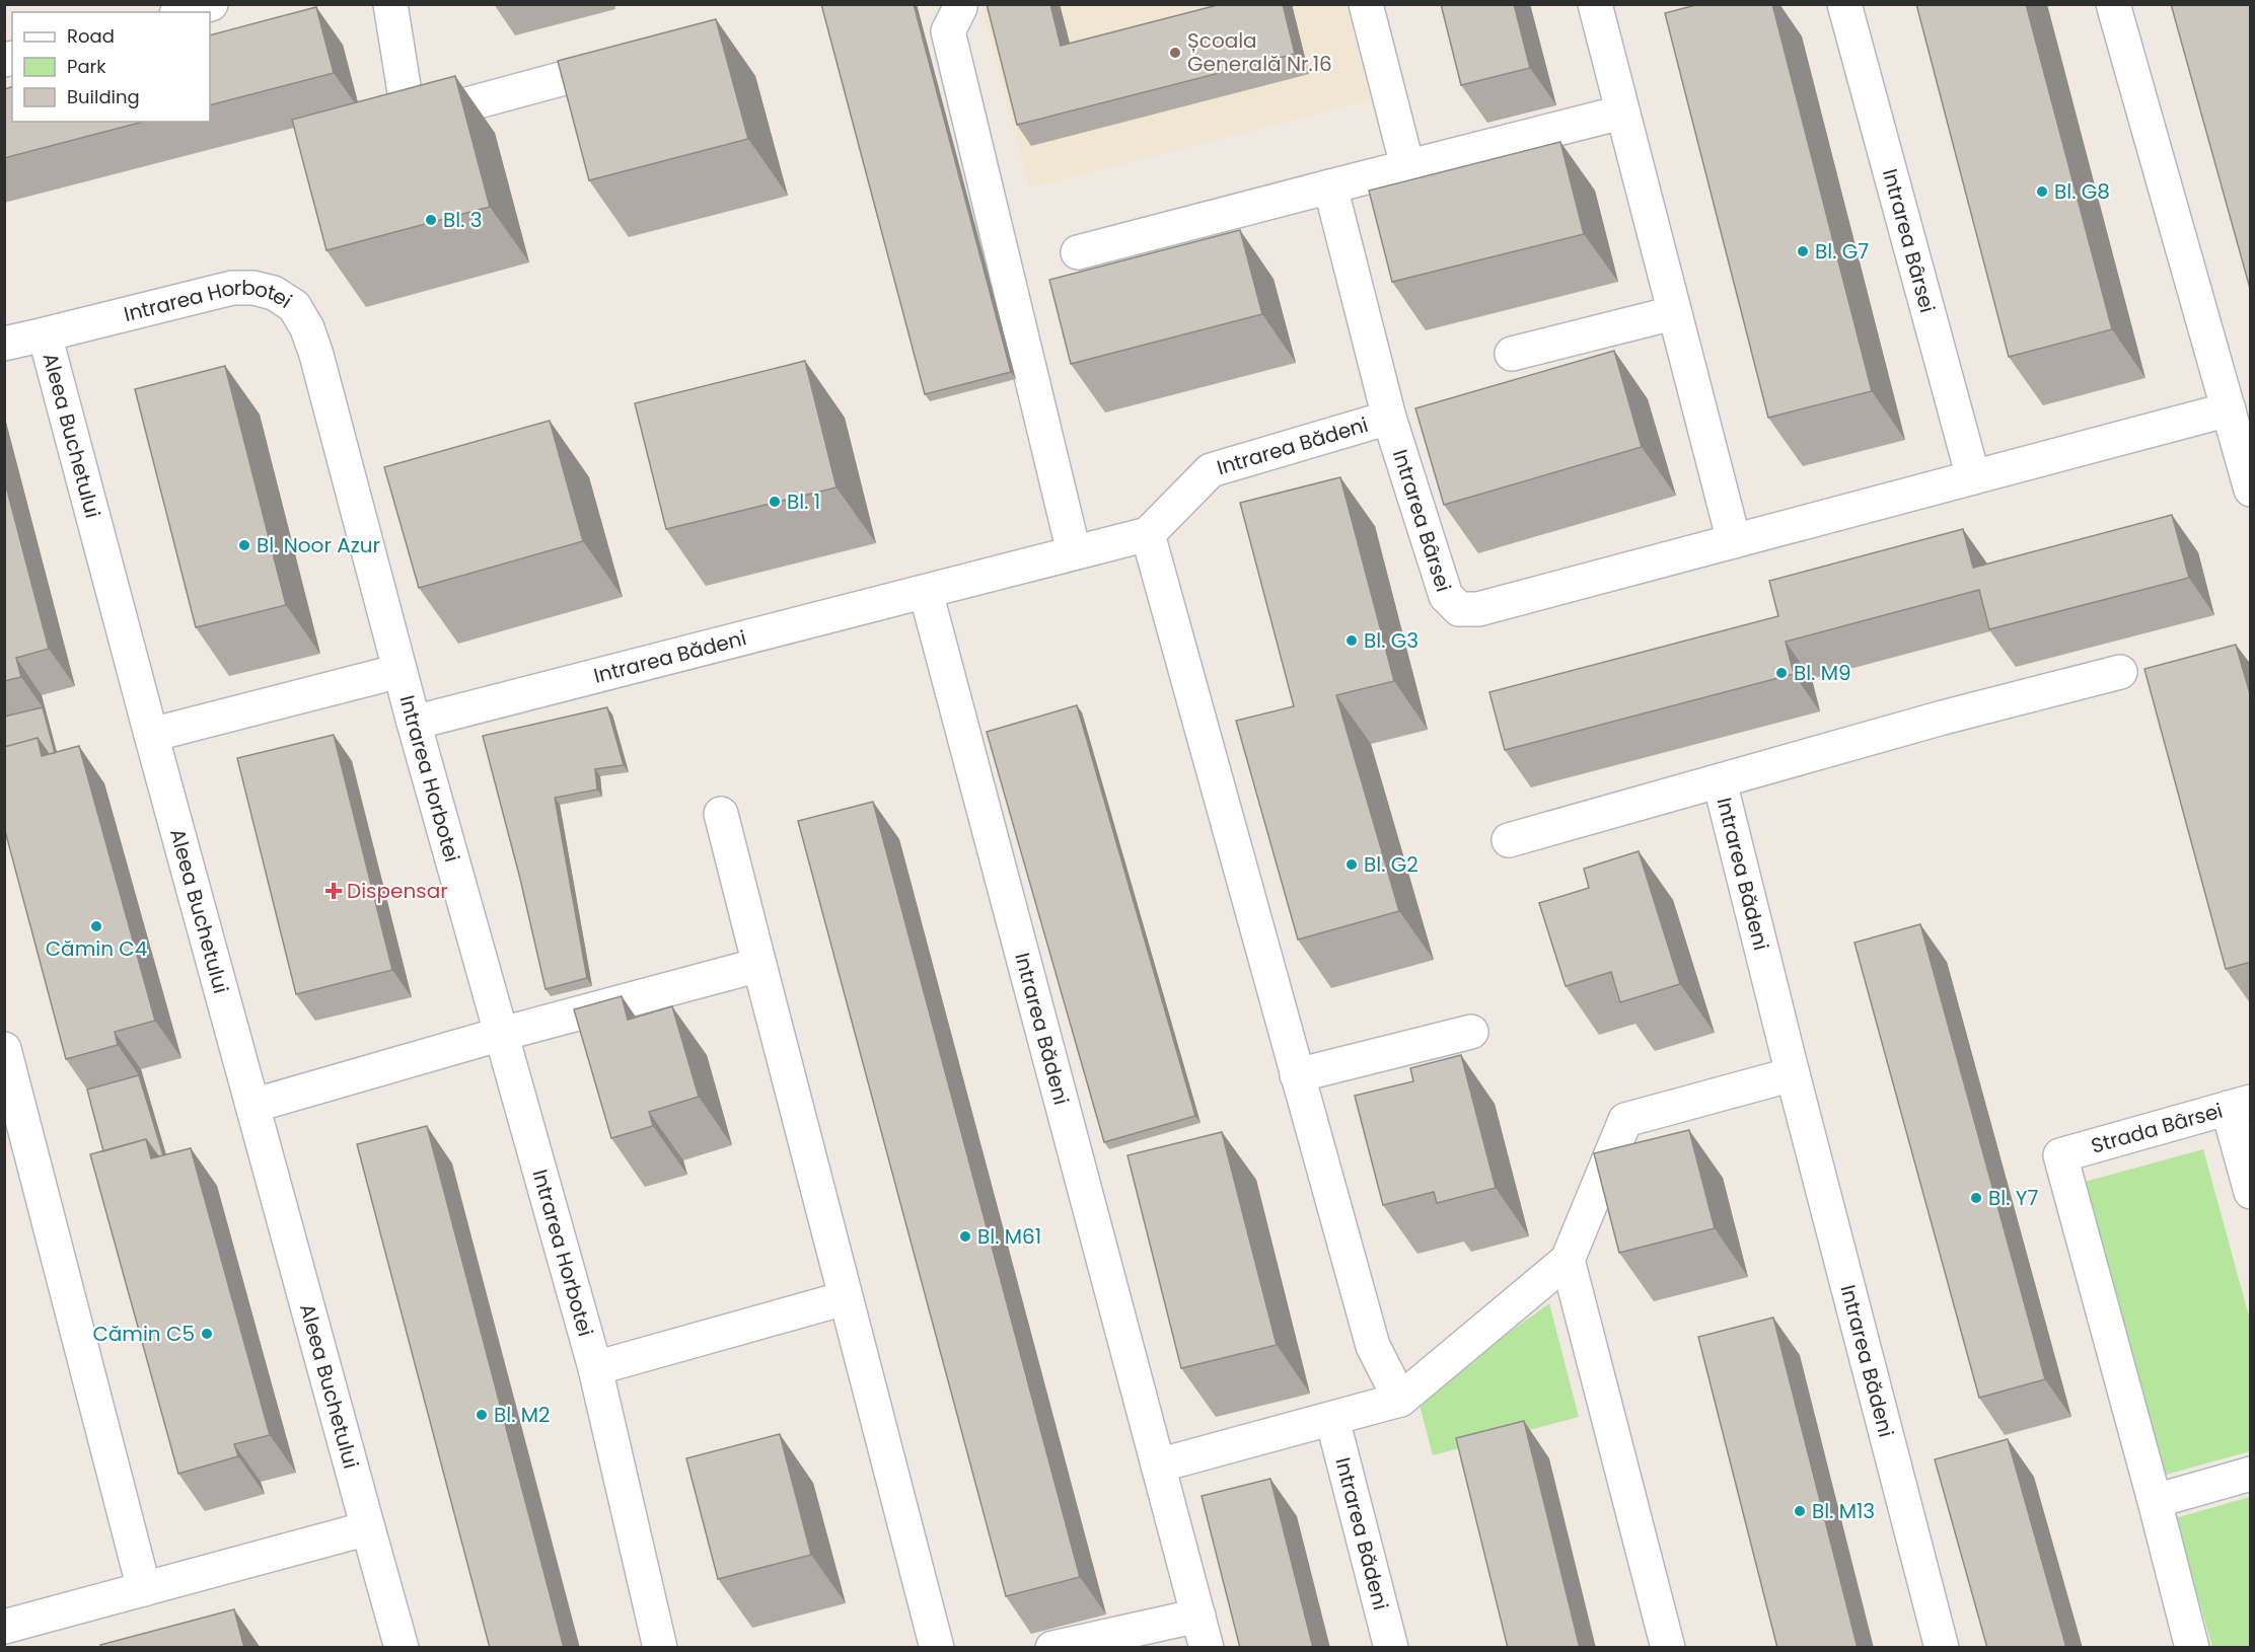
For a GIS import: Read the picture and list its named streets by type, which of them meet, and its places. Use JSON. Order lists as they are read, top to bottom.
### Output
{
  "streets": {
    "street": [
      "Intrarea Bârsei",
      "Intrarea Horbotei",
      "Aleea Buchetului",
      "Intrarea Bădeni",
      "Strada Bârsei"
    ]
  },
  "crossings": [
    ["Intrarea Bârsei", "Intrarea Bădeni"],
    ["Intrarea Horbotei", "Aleea Buchetului"],
    ["Intrarea Horbotei", "Intrarea Bădeni"]
  ],
  "places": {
    "other": [
      "Școala Generală Nr.16",
      "Bl. G8",
      "Bl. 3",
      "Bl. G7",
      "Bl. 1",
      "Bl. Noor Azur",
      "Bl. G3",
      "Bl. M9",
      "Bl. G2",
      "Cămin C4",
      "Bl. Y7",
      "Bl. M61",
      "Cămin C5",
      "Bl. M2",
      "Bl. M13"
    ],
    "health": ["Dispensar"]
  },
  "legend": ["Road", "Park", "Building"]
}
